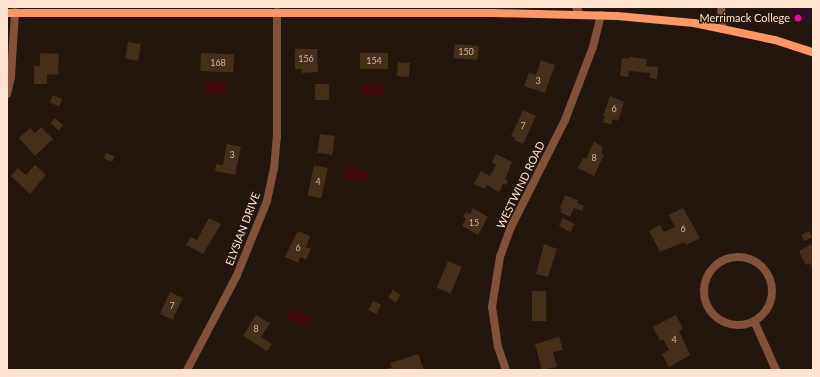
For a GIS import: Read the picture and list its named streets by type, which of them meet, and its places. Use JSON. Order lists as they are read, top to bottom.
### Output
{
  "streets": {
    "street": ["WESTWIND ROAD", "ELYSIAN DRIVE"]
  },
  "places": ["Merrimack College"],
  "house_numbers": [
    "150",
    "156",
    "154",
    "168",
    "3",
    "6",
    "7",
    "3",
    "8",
    "4",
    "15",
    "6",
    "6",
    "7",
    "8",
    "4"
  ]
}
